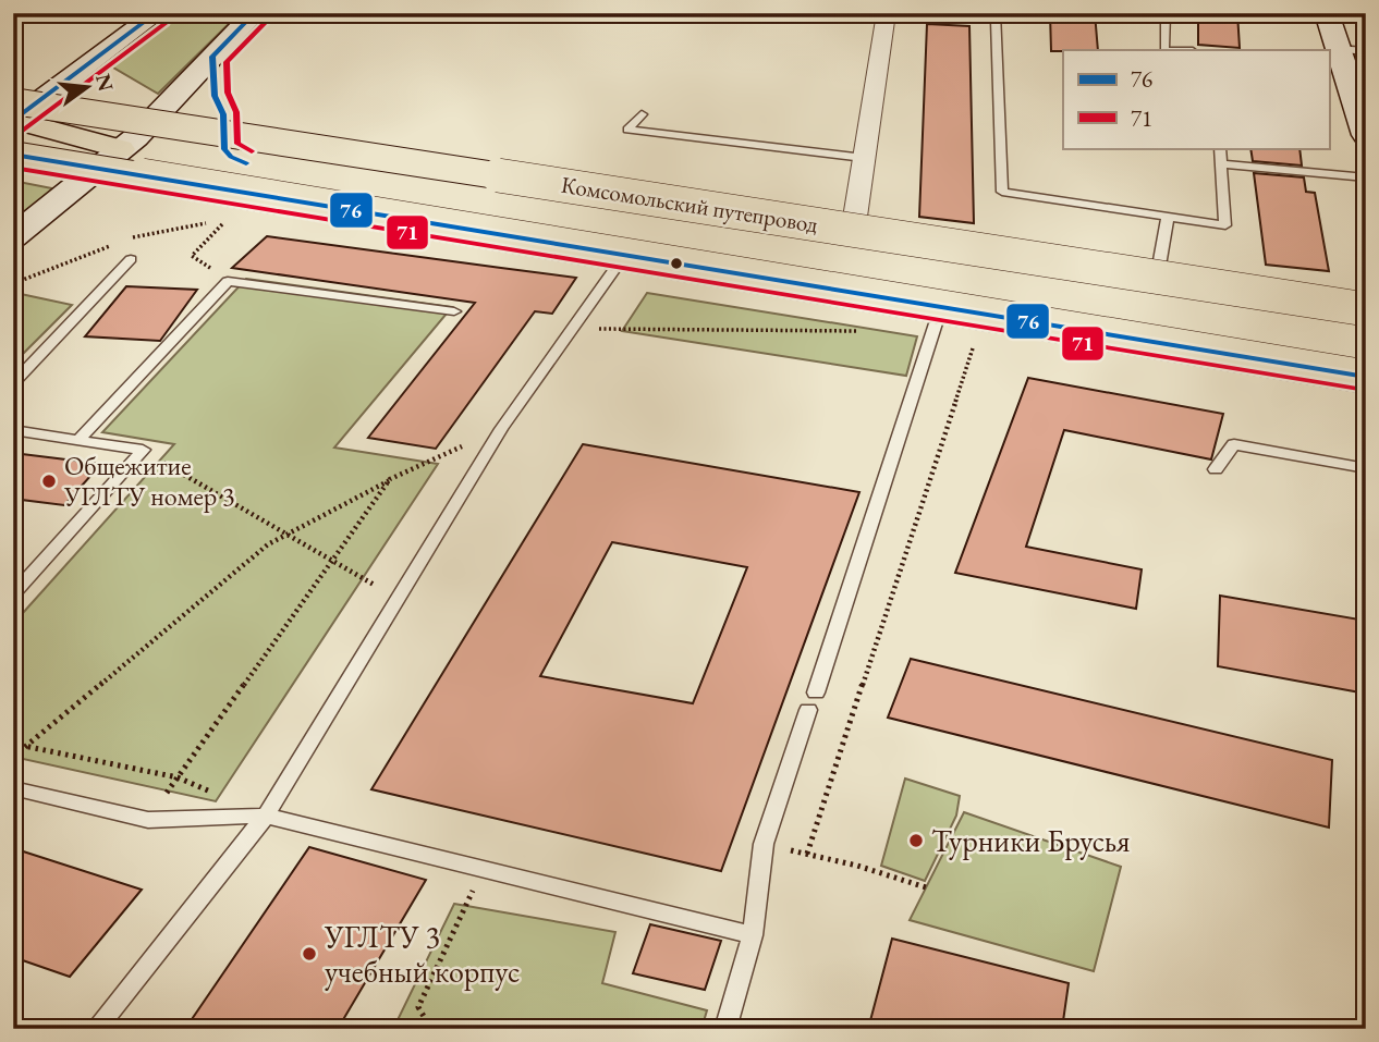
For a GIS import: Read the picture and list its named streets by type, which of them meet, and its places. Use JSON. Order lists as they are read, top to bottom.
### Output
{
  "streets": {
    "main road": ["Комсомольский путепровод"]
  },
  "places": ["Общежитие УГЛТУ номер 3", "Турники Брусья", "УГЛТУ 3 учебный корпус"],
  "lines": ["transit line 76", "transit line 71"],
  "legend": ["76", "71"],
  "north": "right"
}
